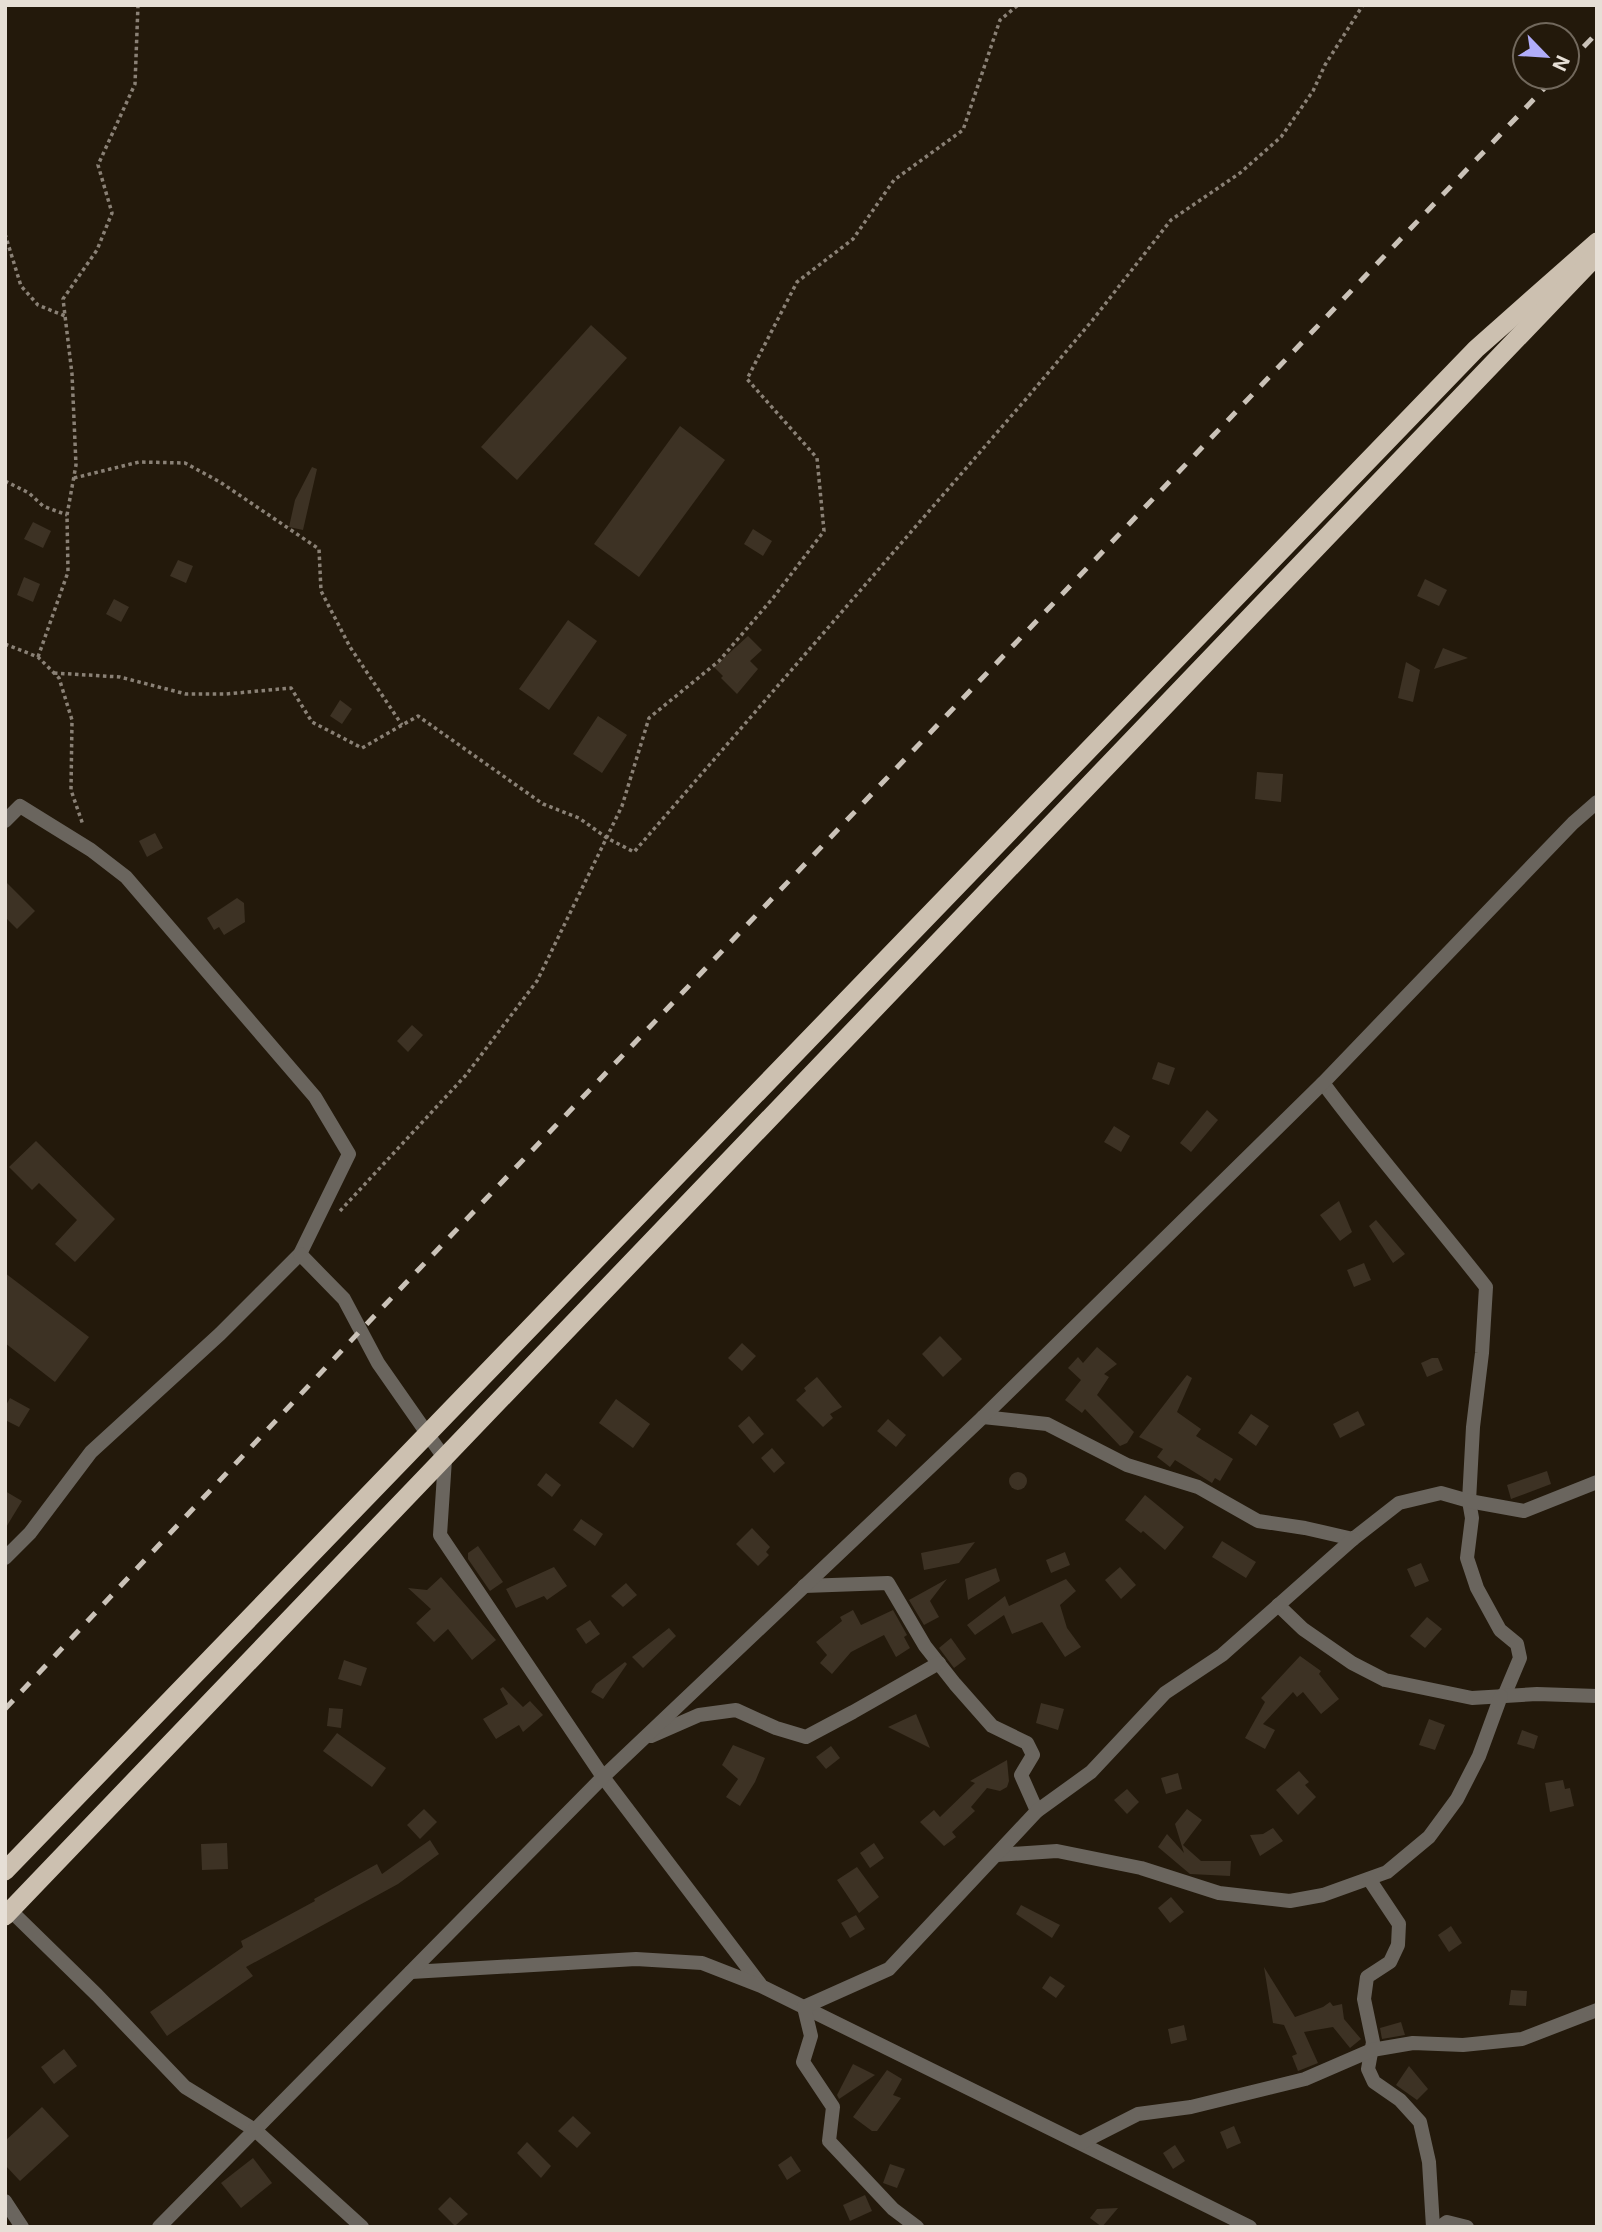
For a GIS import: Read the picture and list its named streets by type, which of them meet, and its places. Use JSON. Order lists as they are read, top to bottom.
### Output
{
  "north": "bottom right"
}
